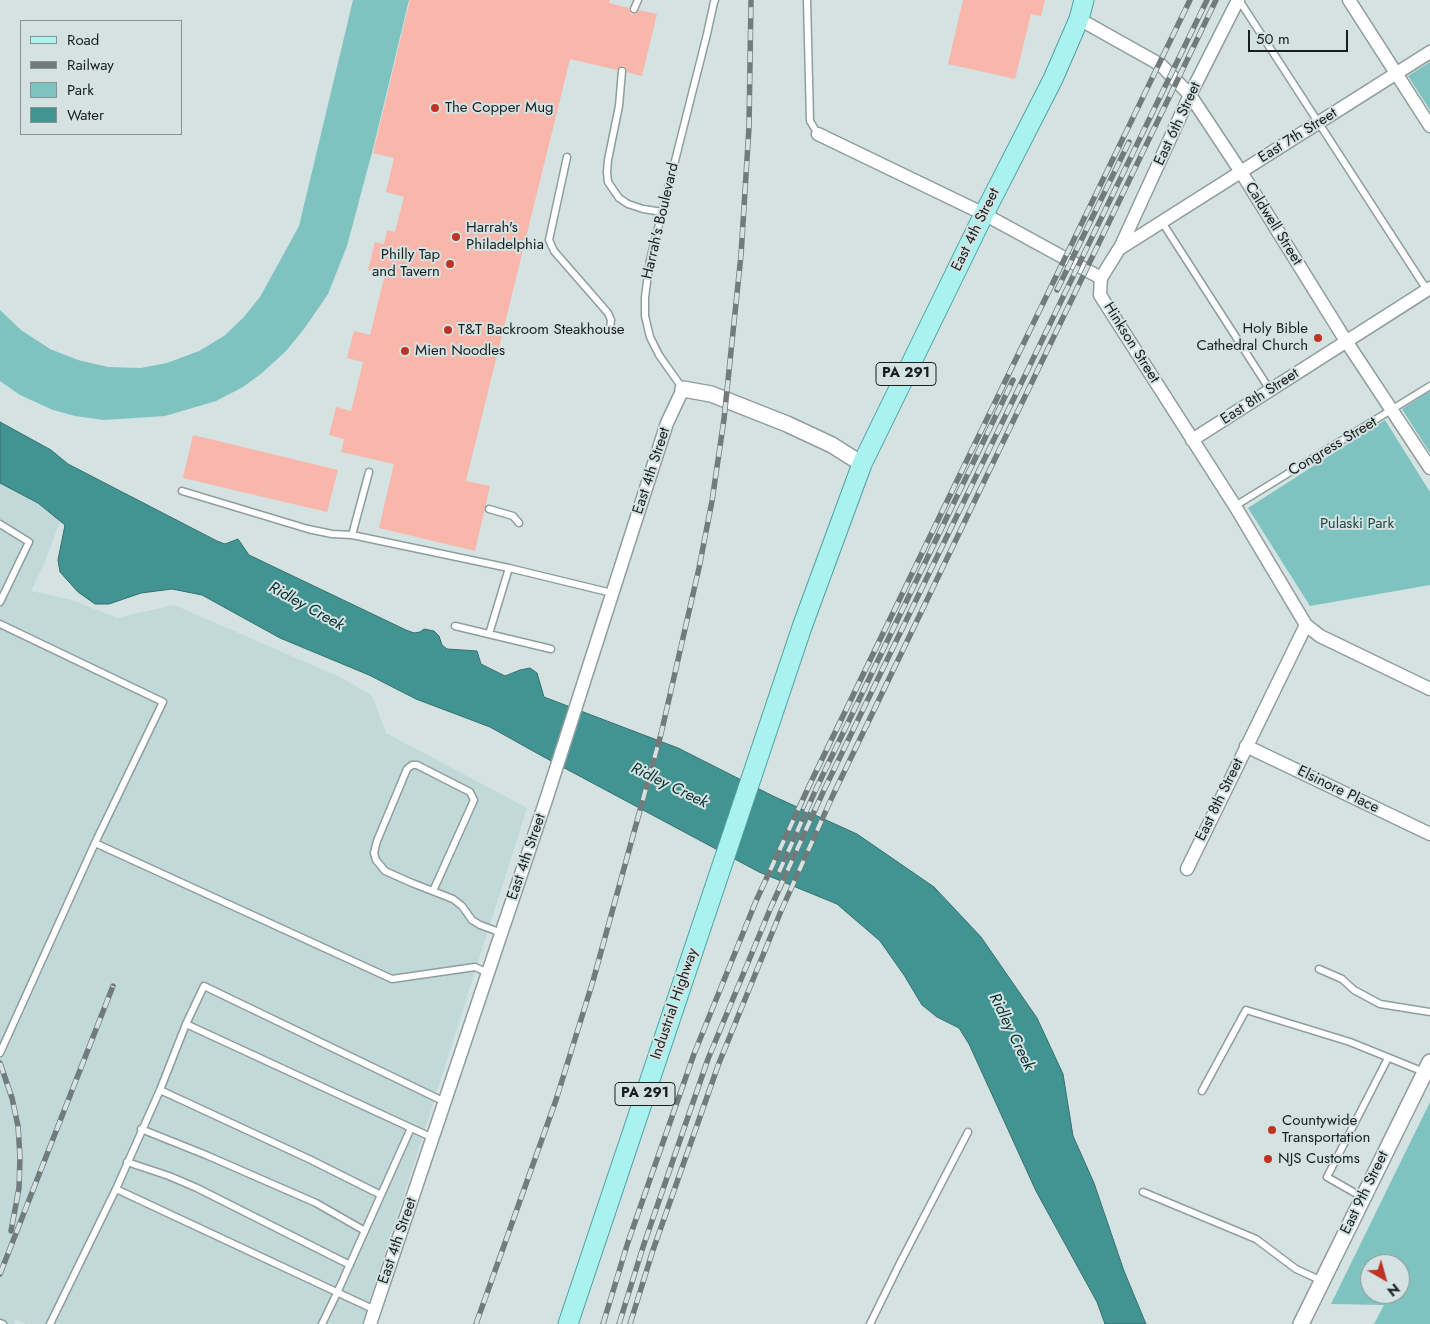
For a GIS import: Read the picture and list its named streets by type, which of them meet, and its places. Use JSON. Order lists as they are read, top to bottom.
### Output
{
  "streets": {
    "main road": ["East 4th Street", "PA 291", "Industrial Highway"],
    "street": [
      "East 6th Street",
      "East 7th Street",
      "Caldwell Street",
      "Hinkson Street",
      "East 8th Street",
      "Elsinore Place",
      "East 9th Street"
    ],
    "lane": ["Harrah's Boulevard", "Congress Street"]
  },
  "crossings": [
    ["East 6th Street", "East 7th Street"],
    ["East 6th Street", "Caldwell Street"],
    ["East 7th Street", "Caldwell Street"],
    ["East 7th Street", "Hinkson Street"],
    ["Harrah's Boulevard", "East 4th Street"],
    ["Caldwell Street", "East 4th Street"],
    ["Caldwell Street", "East 8th Street"],
    ["Caldwell Street", "Congress Street"],
    ["East 4th Street", "Industrial Highway"],
    ["Hinkson Street", "East 8th Street"],
    ["Hinkson Street", "Congress Street"],
    ["East 8th Street", "Elsinore Place"]
  ],
  "water": ["Ridley Creek"],
  "parks": ["Pulaski Park"],
  "places": [
    "The Copper Mug",
    "Harrah's Philadelphia",
    "Philly Tap and Tavern",
    "T&T Backroom Steakhouse",
    "Holy Bible Cathedral Church",
    "Mien Noodles",
    "Countywide Transportation",
    "NJS Customs"
  ],
  "legend": [
    "Road",
    "Railway",
    "Park",
    "Water"
  ],
  "scale_bar": "50 m",
  "north": "bottom right"
}
